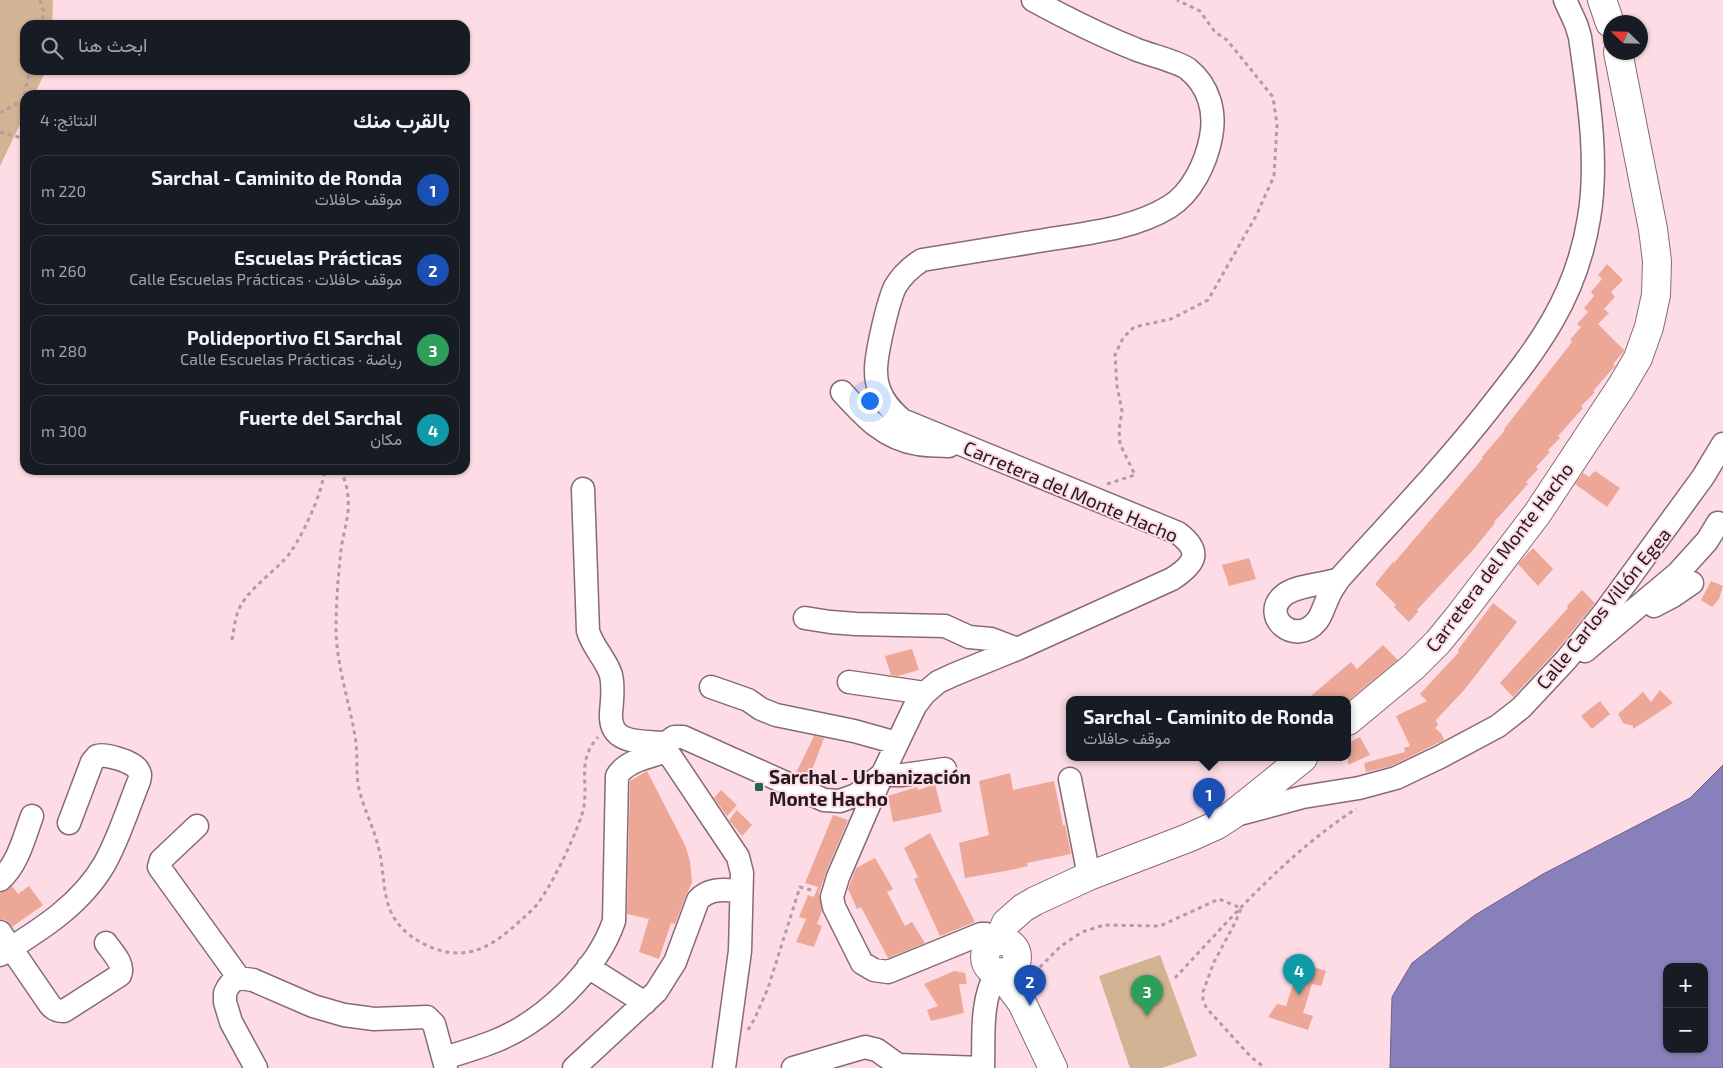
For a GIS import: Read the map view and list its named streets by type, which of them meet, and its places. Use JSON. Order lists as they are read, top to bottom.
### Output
{
  "streets": {
    "main road": ["Carretera del Monte Hacho"],
    "street": ["Calle Carlos Villón Egea"]
  },
  "places": {
    "transit": ["Sarchal - Urbanización Monte Hacho"]
  },
  "north": "top left",
  "page": {
    "search": "ابحث هنا",
    "heading": ["بالقرب منك", "النتائج: 4"],
    "list": [
      {
        "mark": "1",
        "name": "Sarchal - Caminito de Ronda",
        "note": "موقف حافلات",
        "value": "220 m"
      },
      {
        "mark": "2",
        "name": "Escuelas Prácticas",
        "note": "موقف حافلات · Calle Escuelas Prácticas",
        "value": "260 m"
      },
      {
        "mark": "3",
        "name": "Polideportivo El Sarchal",
        "note": "رياضة · Calle Escuelas Prácticas",
        "value": "280 m"
      },
      {
        "mark": "4",
        "name": "Fuerte del Sarchal",
        "note": "مكان",
        "value": "300 m"
      }
    ],
    "popup": ["Sarchal - Caminito de Ronda", "موقف حافلات"],
    "pins": [
      "1",
      "4",
      "2",
      "3"
    ],
    "map_buttons": ["+", "−"]
  }
}
